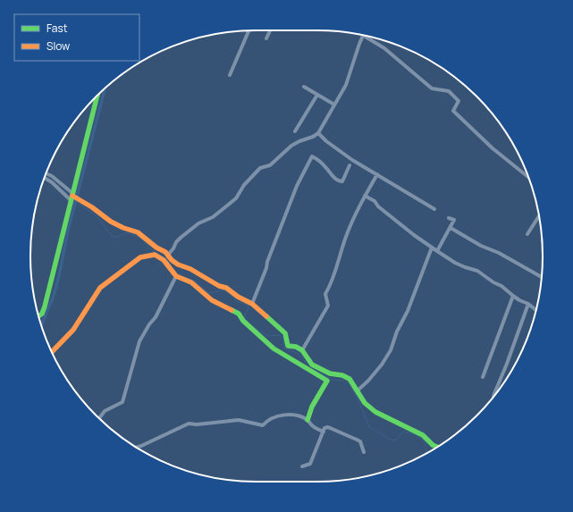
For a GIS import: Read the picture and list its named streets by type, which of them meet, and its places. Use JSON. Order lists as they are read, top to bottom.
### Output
{
  "legend": ["Fast", "Slow"]
}
